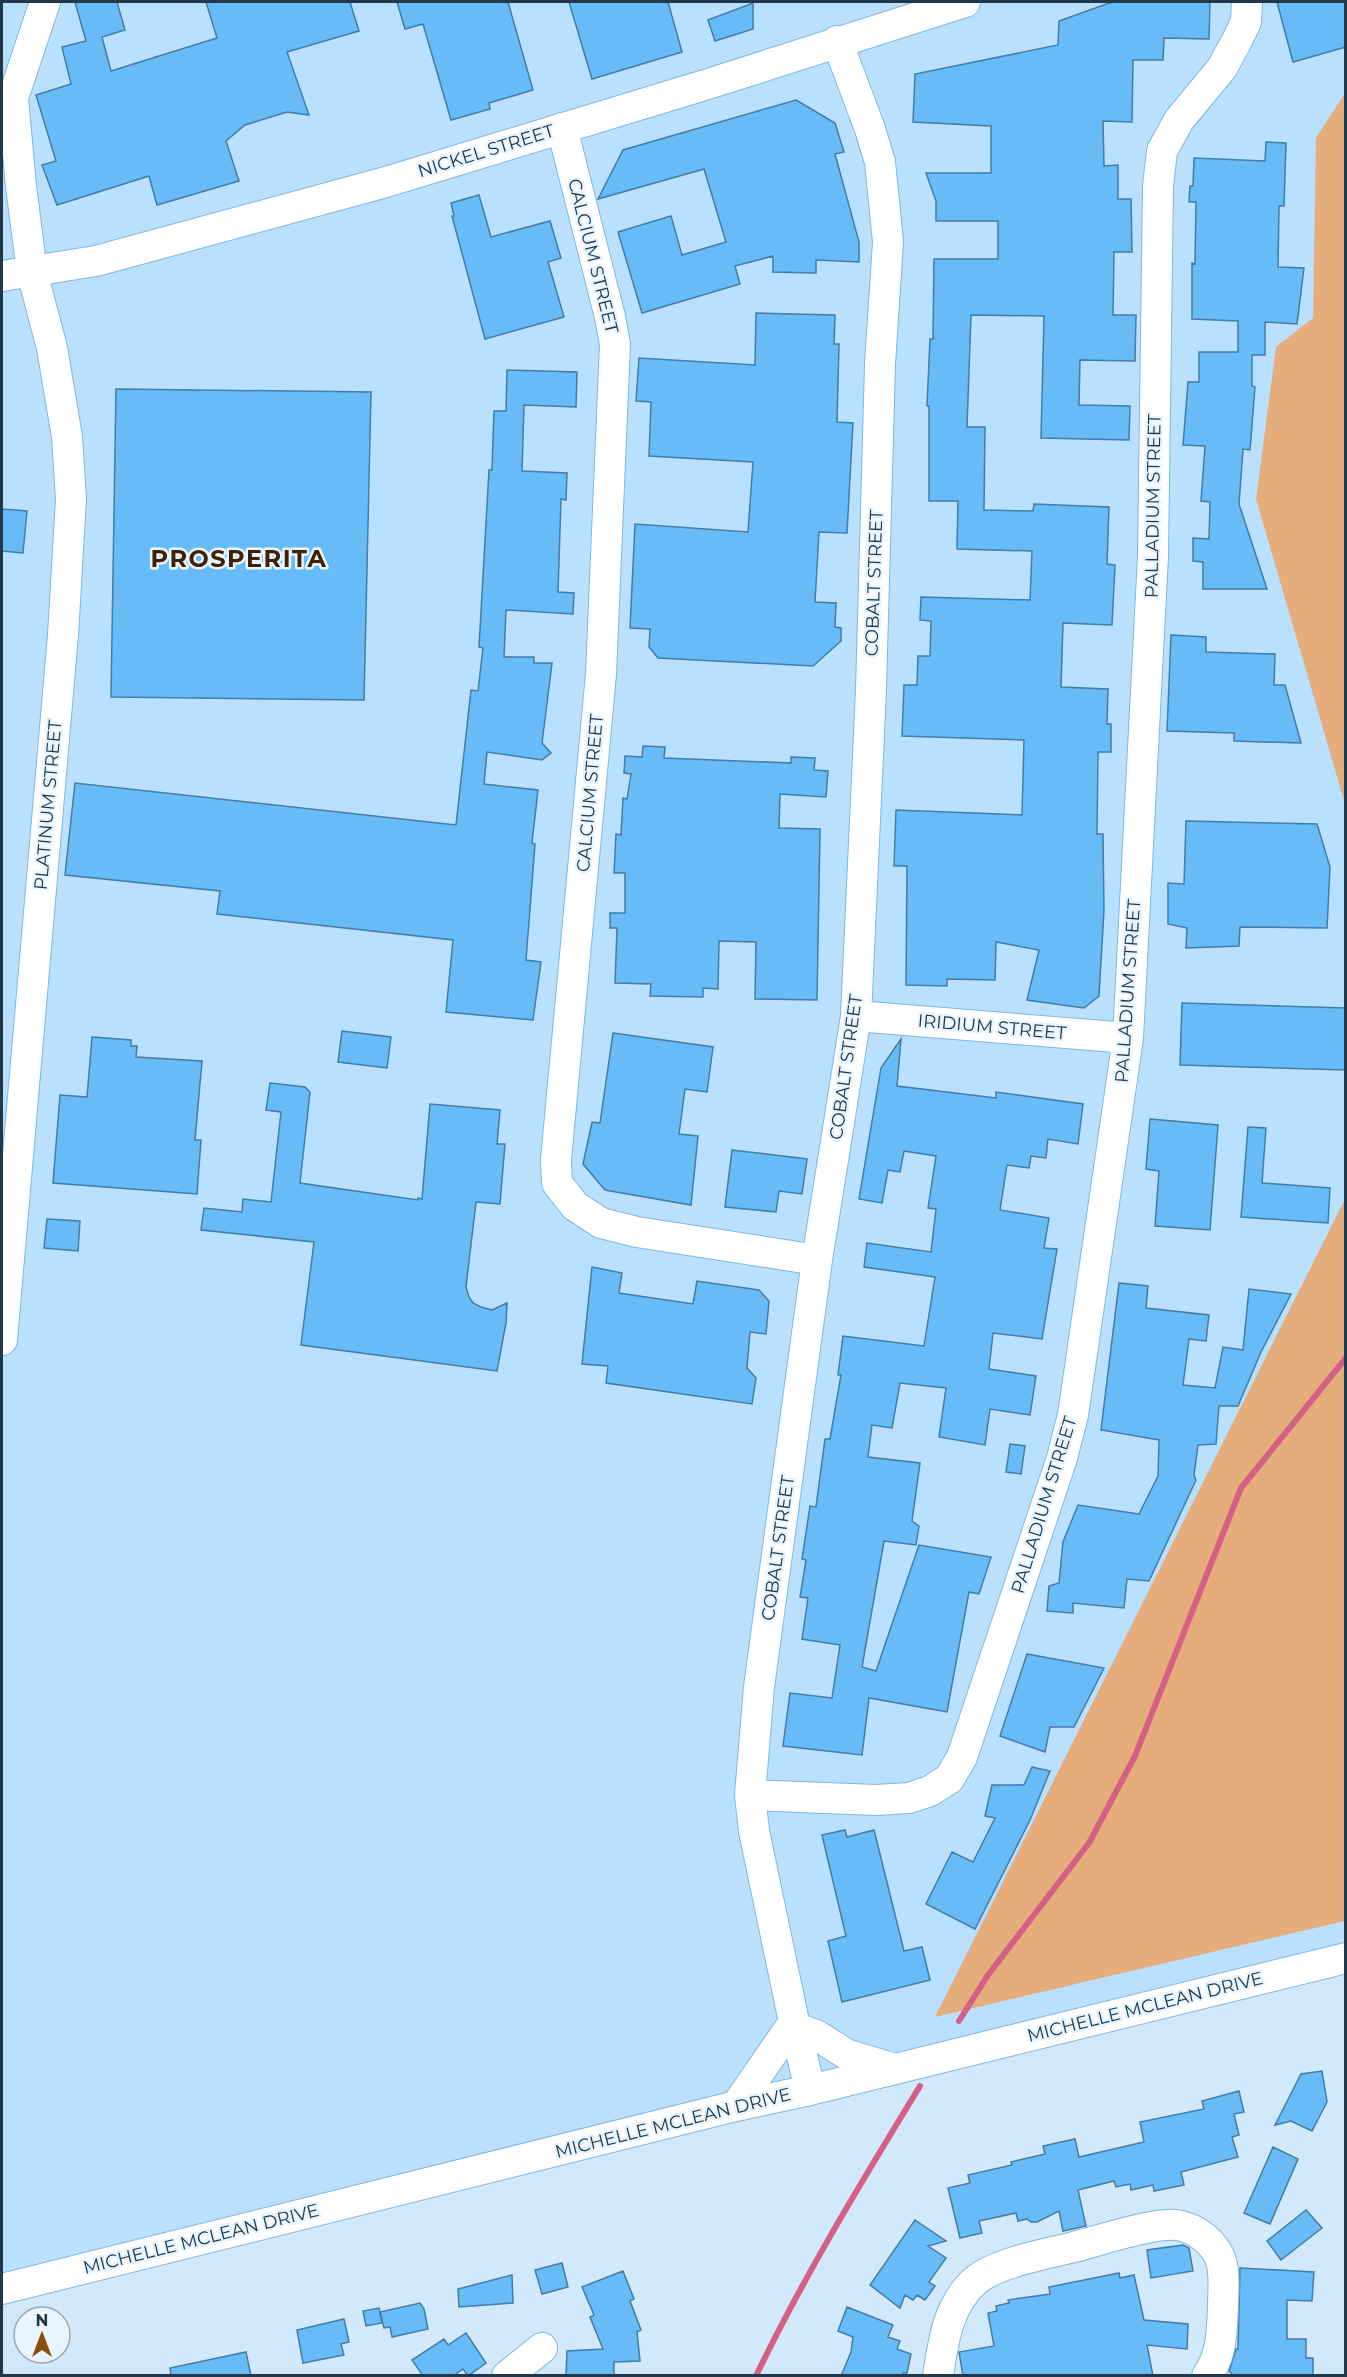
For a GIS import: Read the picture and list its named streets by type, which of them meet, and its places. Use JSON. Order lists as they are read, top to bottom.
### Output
{
  "streets": {
    "street": [
      "NICKEL STREET",
      "CALCIUM STREET",
      "PALLADIUM STREET",
      "COBALT STREET",
      "PLATINUM STREET",
      "IRIDIUM STREET",
      "MICHELLE MCLEAN DRIVE"
    ]
  },
  "crossings": [
    ["NICKEL STREET", "CALCIUM STREET"],
    ["NICKEL STREET", "COBALT STREET"],
    ["NICKEL STREET", "PLATINUM STREET"],
    ["CALCIUM STREET", "COBALT STREET"],
    ["PALLADIUM STREET", "COBALT STREET"],
    ["PALLADIUM STREET", "IRIDIUM STREET"],
    ["COBALT STREET", "IRIDIUM STREET"],
    ["COBALT STREET", "MICHELLE MCLEAN DRIVE"]
  ],
  "districts": ["PROSPERITA"],
  "north": "top"
}
